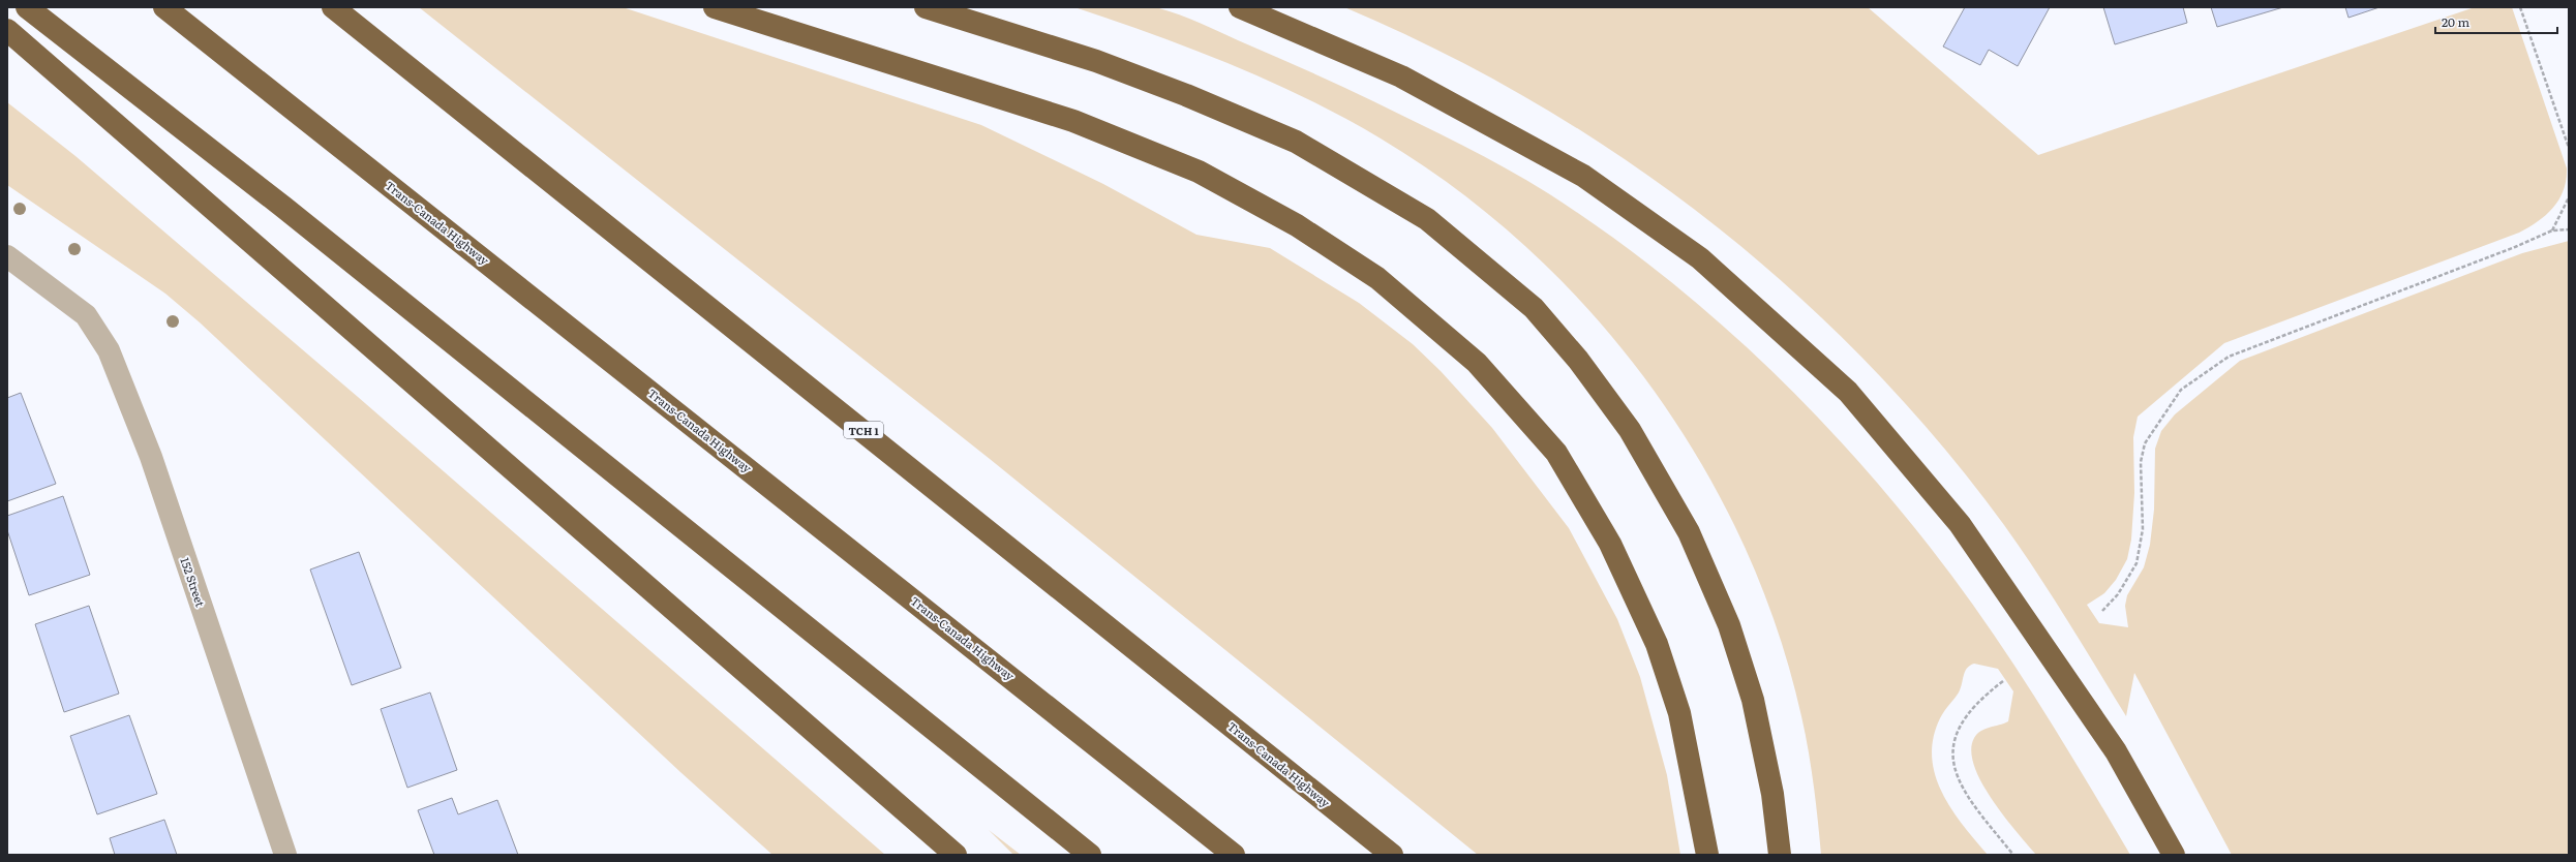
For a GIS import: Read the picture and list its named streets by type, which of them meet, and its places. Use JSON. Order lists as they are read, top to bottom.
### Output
{
  "streets": {
    "highway": ["Trans-Canada Highway", "TCH 1"],
    "street": ["152 Street"]
  },
  "scale_bar": "20 m"
}
